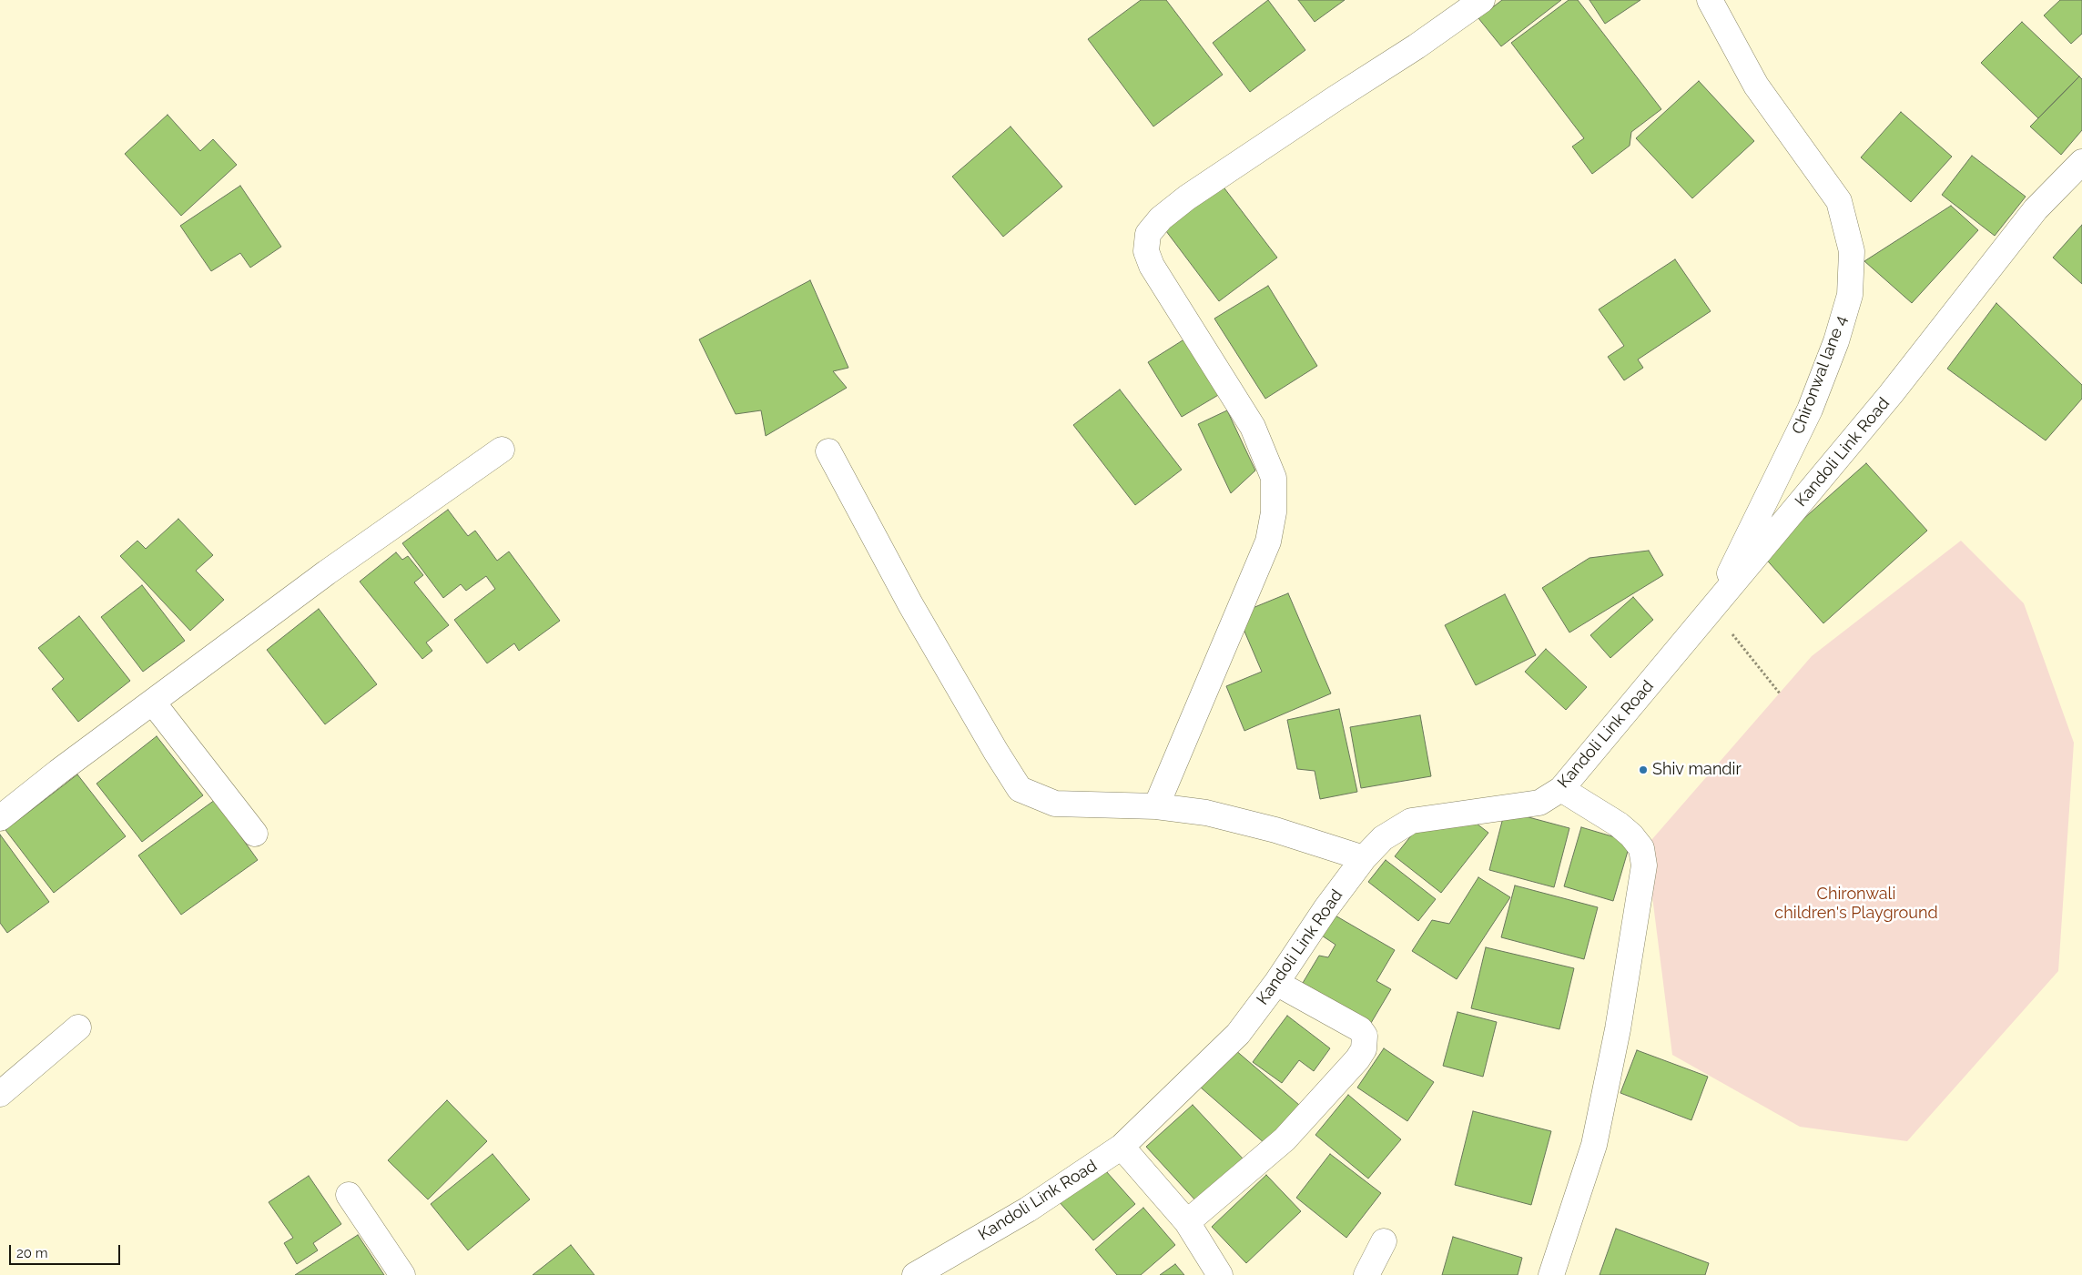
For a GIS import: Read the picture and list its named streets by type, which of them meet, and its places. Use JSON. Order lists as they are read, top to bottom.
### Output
{
  "streets": {
    "street": ["Chironwal lane 4", "Kandoli Link Road"]
  },
  "crossings": [
    ["Chironwal lane 4", "Kandoli Link Road"]
  ],
  "parks": ["Chironwali children's Playground"],
  "places": ["Shiv mandir"],
  "scale_bar": "20 m"
}
